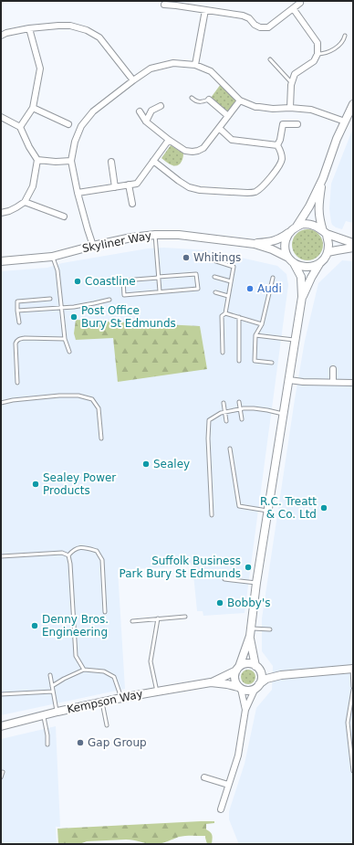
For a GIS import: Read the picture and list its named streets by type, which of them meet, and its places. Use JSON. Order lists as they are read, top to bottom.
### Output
{
  "streets": {
    "street": ["Skyliner Way", "Kempson Way"]
  },
  "places": [
    "Whitings",
    "Coastline",
    "Audi",
    "Post Office Bury St Edmunds",
    "Sealey",
    "Sealey Power Products",
    "R.C. Treatt & Co. Ltd",
    "Suffolk Business Park Bury St Edmunds",
    "Bobby's",
    "Denny Bros. Engineering",
    "Gap Group"
  ]
}
